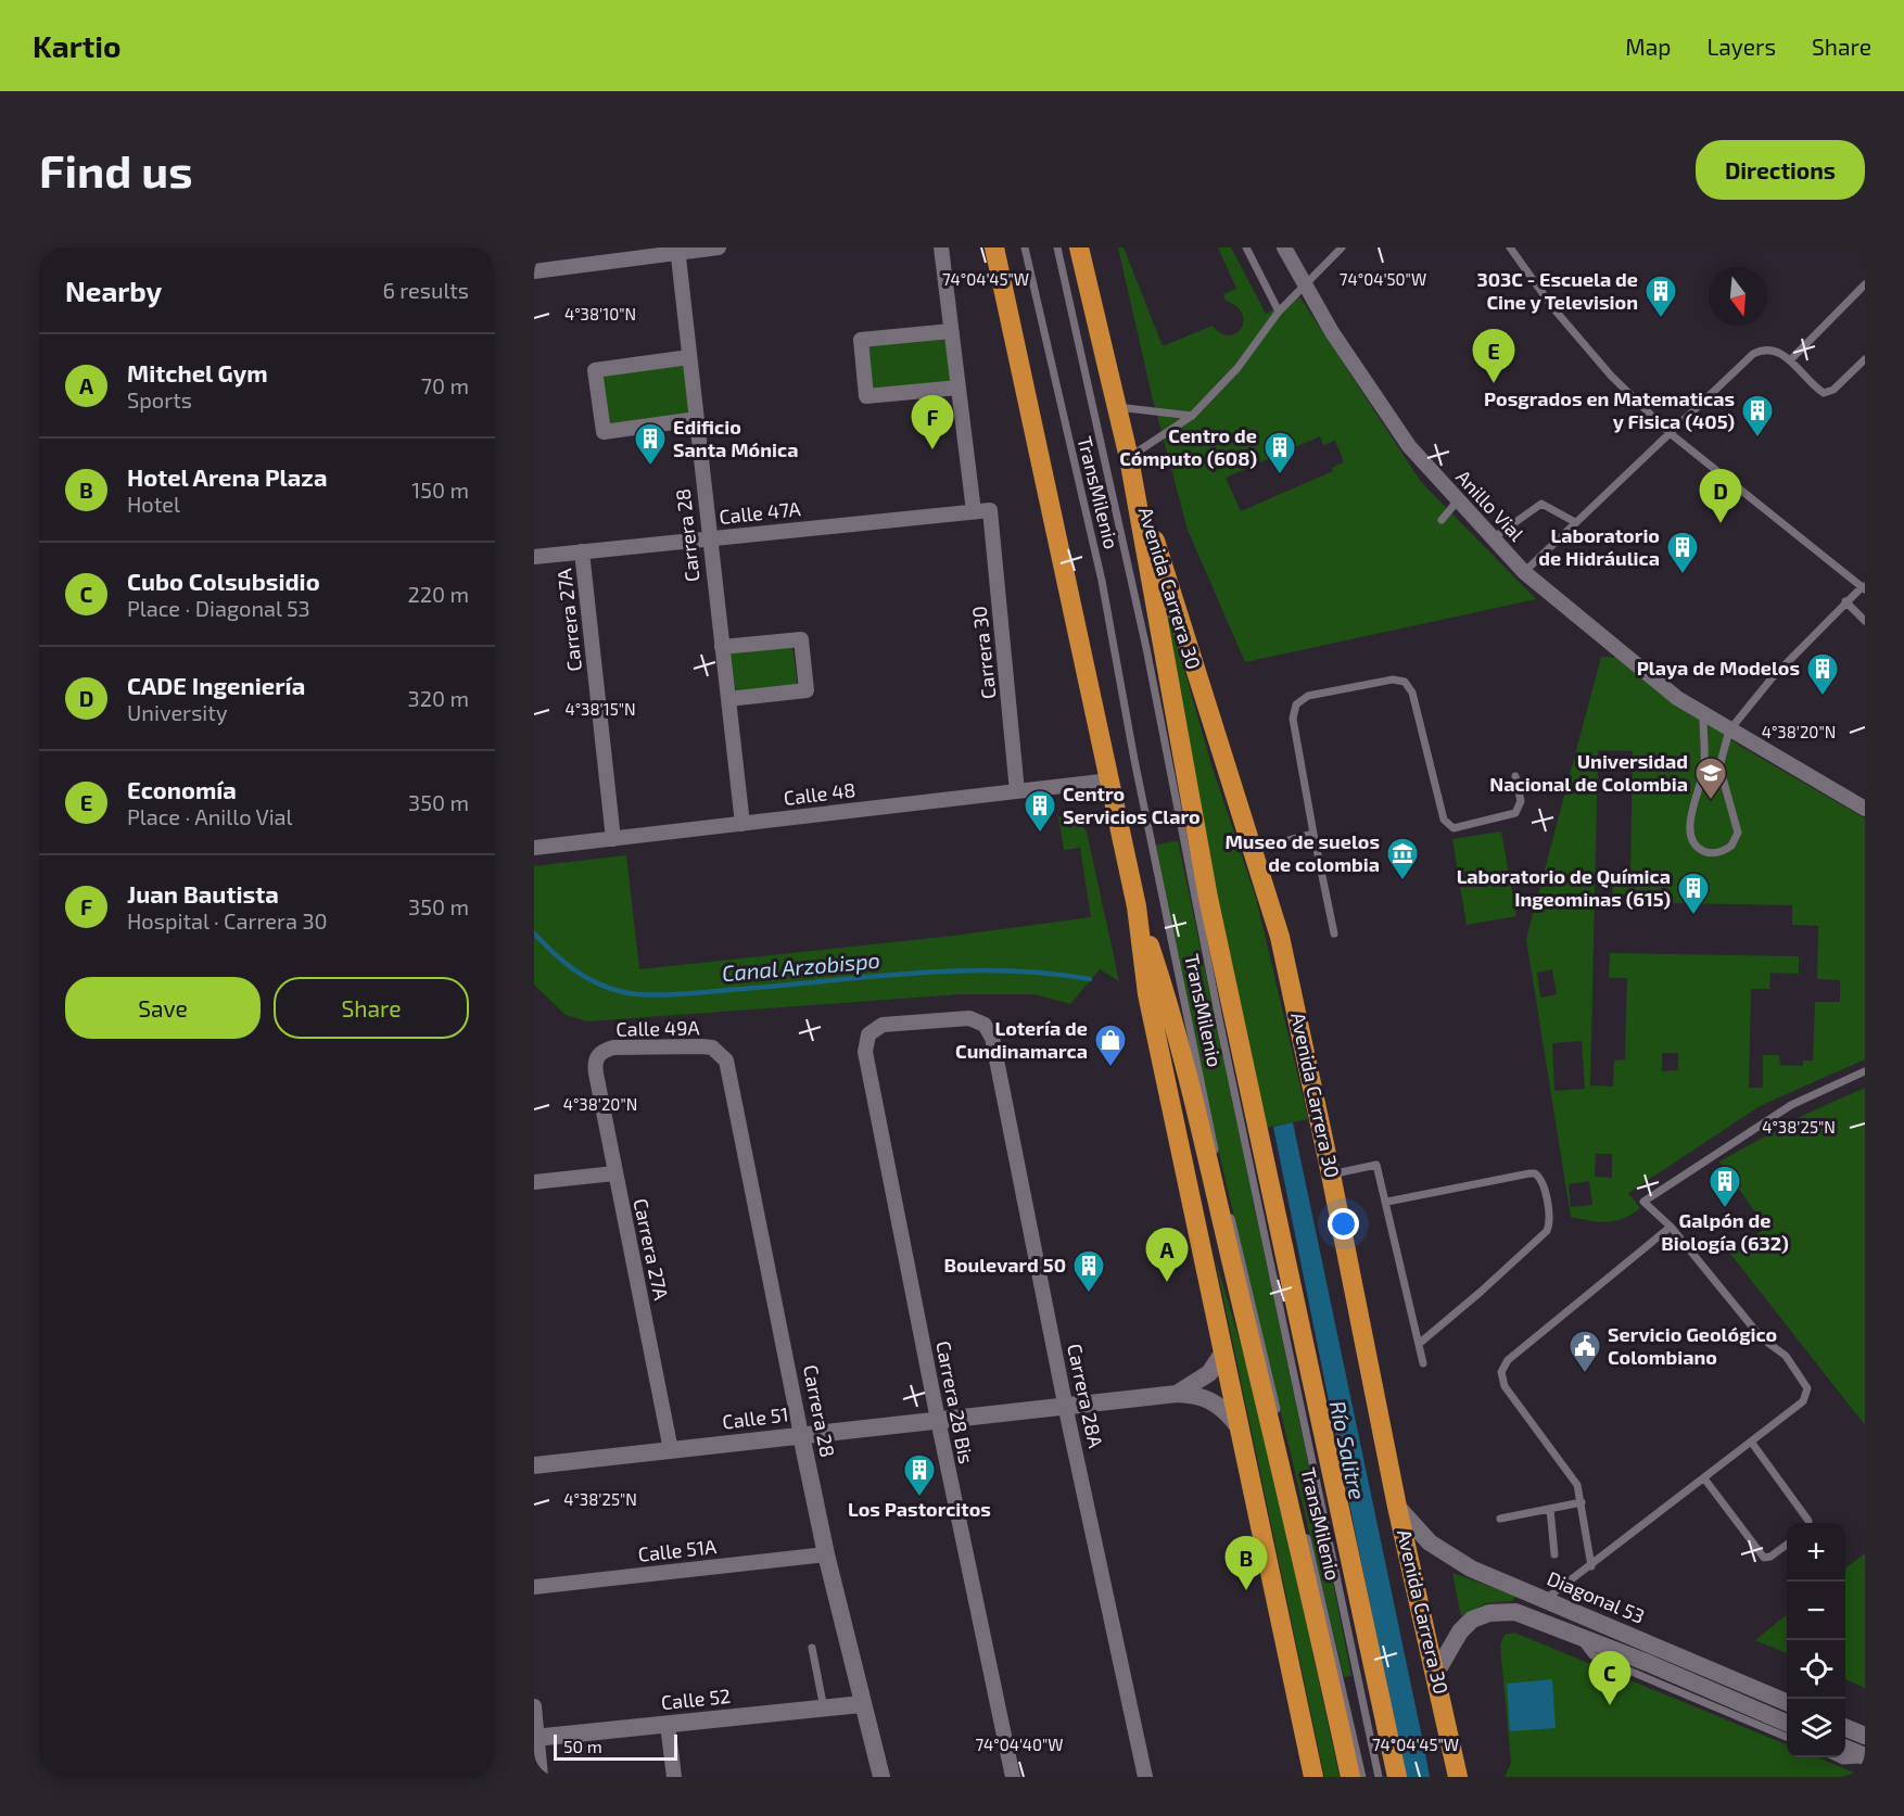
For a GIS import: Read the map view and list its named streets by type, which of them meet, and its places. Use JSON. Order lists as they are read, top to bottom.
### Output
{
  "streets": {
    "highway": ["Avenida Carrera 30"],
    "street": [
      "Anillo Vial",
      "Calle 47A",
      "Carrera 28",
      "Carrera 27A",
      "Carrera 30",
      "Calle 48",
      "Calle 49A",
      "Carrera 28A",
      "Carrera 28 Bis",
      "Calle 51",
      "Calle 51A",
      "Diagonal 53",
      "Calle 52"
    ],
    "lane": ["TransMilenio"]
  },
  "crossings": [
    ["Calle 47A", "Carrera 28"],
    ["Calle 47A", "Carrera 27A"],
    ["Calle 47A", "Carrera 30"],
    ["Carrera 28", "Calle 48"],
    ["Carrera 28", "Calle 49A"],
    ["Carrera 28", "Calle 51"],
    ["Carrera 28", "Calle 51A"],
    ["Carrera 28", "Calle 52"],
    ["Avenida Carrera 30", "Diagonal 53"],
    ["Carrera 27A", "Calle 48"],
    ["Carrera 27A", "Calle 49A"],
    ["Carrera 27A", "Calle 51"],
    ["Carrera 30", "Calle 48"],
    ["Carrera 28A", "Carrera 28 Bis"],
    ["Carrera 28A", "Calle 51"],
    ["Carrera 28 Bis", "Calle 51"]
  ],
  "water": ["Canal Arzobispo", "Río Salitre"],
  "places": {
    "building": [
      "303C - Escuela de Cine y Television",
      "Posgrados en Matematicas y Fisica (405)",
      "Edificio Santa Mónica",
      "Centro de Cómputo (608)",
      "Laboratorio de Hidráulica",
      "Playa de Modelos",
      "Centro Servicios Claro",
      "Laboratorio de Química Ingeominas (615)",
      "Galpón de Biología (632)",
      "Boulevard 50",
      "Los Pastorcitos"
    ],
    "school or university": ["Universidad Nacional de Colombia"],
    "museum": ["Museo de suelos de colombia"],
    "shop": ["Lotería de Cundinamarca"],
    "public building": ["Servicio Geológico Colombiano"]
  },
  "scale_bar": "50 m",
  "north": "bottom",
  "page": {
    "header": "Kartio",
    "nav": ["Map", "Layers", "Share"],
    "buttons": [
      "Directions",
      ["Save", "Share"]
    ],
    "title": "Find us",
    "heading": ["Nearby", "6 results"],
    "pins": [
      "E",
      "F",
      "D",
      "A",
      "B",
      "C"
    ],
    "list": [
      {
        "mark": "A",
        "name": "Mitchel Gym",
        "note": "Sports",
        "value": "70 m"
      },
      {
        "mark": "B",
        "name": "Hotel Arena Plaza",
        "note": "Hotel",
        "value": "150 m"
      },
      {
        "mark": "C",
        "name": "Cubo Colsubsidio",
        "note": "Place · Diagonal 53",
        "value": "220 m"
      },
      {
        "mark": "D",
        "name": "CADE Ingeniería",
        "note": "University",
        "value": "320 m"
      },
      {
        "mark": "E",
        "name": "Economía",
        "note": "Place · Anillo Vial",
        "value": "350 m"
      },
      {
        "mark": "F",
        "name": "Juan Bautista",
        "note": "Hospital · Carrera 30",
        "value": "350 m"
      }
    ],
    "map_buttons": ["+", "−"],
    "scale": "50 m"
  },
  "coordinates": [
    "74°04'45\"W",
    "74°04'50\"W",
    "4°38'10\"N",
    "4°38'15\"N",
    "4°38'20\"N",
    "4°38'25\"N",
    "74°04'40\"W"
  ]
}
